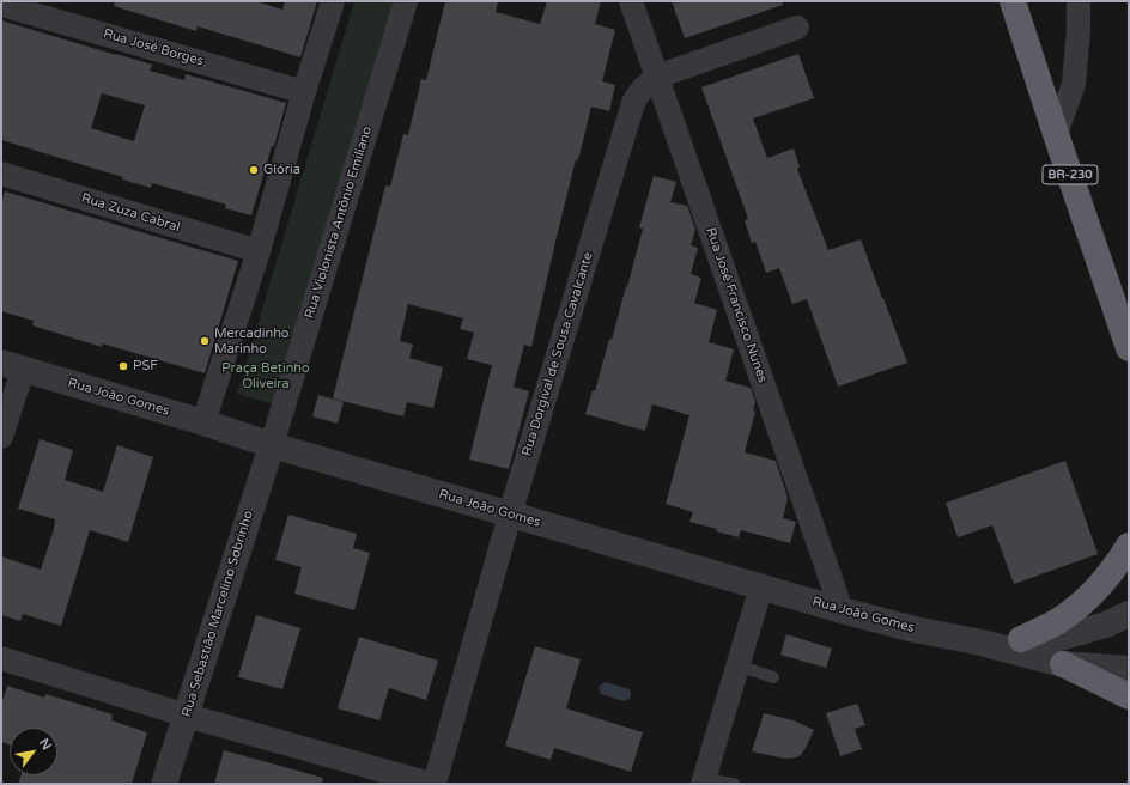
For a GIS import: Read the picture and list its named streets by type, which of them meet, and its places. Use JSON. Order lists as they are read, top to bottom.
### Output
{
  "streets": {
    "highway": ["BR-230"],
    "street": [
      "Rua José Borges",
      "Rua Zuza Cabral",
      "Rua Violonista Antônio Emiliano",
      "Rua José Francisco Nunes",
      "Rua Dorgival de Sousa Cavalcante",
      "Rua João Gomes",
      "Rua Sebastião Marcelino Sobrinho"
    ]
  },
  "crossings": [
    ["Rua Violonista Antônio Emiliano", "Rua João Gomes"],
    ["Rua Violonista Antônio Emiliano", "Rua Sebastião Marcelino Sobrinho"],
    ["Rua José Francisco Nunes", "Rua Dorgival de Sousa Cavalcante"],
    ["Rua José Francisco Nunes", "Rua João Gomes"],
    ["Rua Dorgival de Sousa Cavalcante", "Rua João Gomes"],
    ["Rua João Gomes", "Rua Sebastião Marcelino Sobrinho"]
  ],
  "parks": ["Praça Betinho Oliveira"],
  "places": ["Glória", "Mercadinho Marinho", "PSF"],
  "north": "top right"
}
